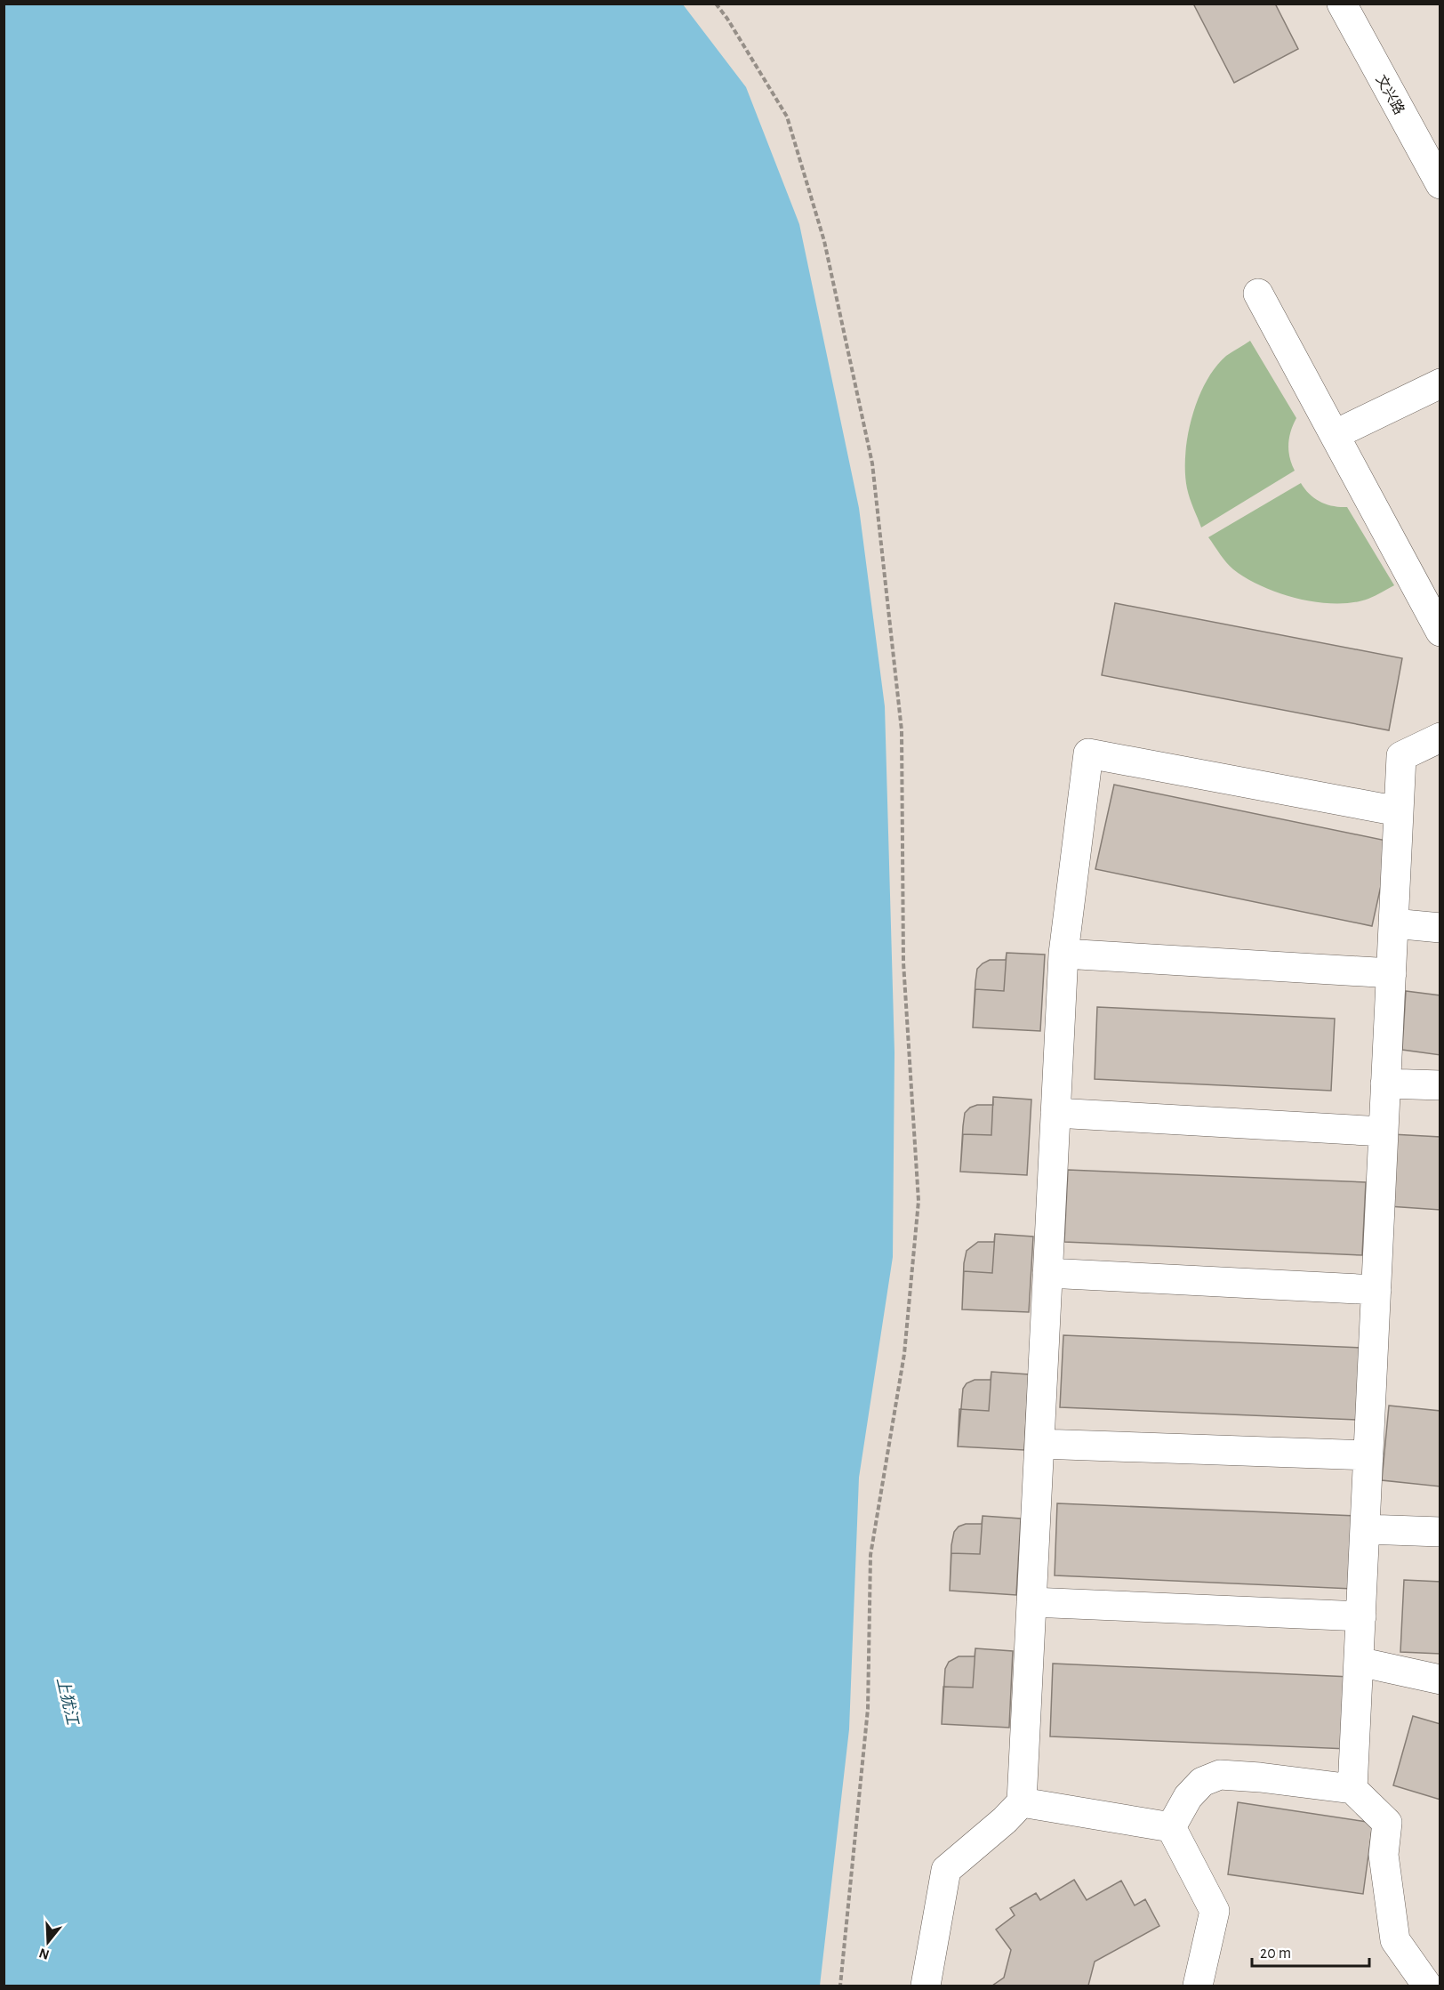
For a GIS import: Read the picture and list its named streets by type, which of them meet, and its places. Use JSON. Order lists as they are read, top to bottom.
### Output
{
  "streets": {
    "street": ["文兴路"]
  },
  "water": ["上犹江"],
  "scale_bar": "20 m",
  "north": "bottom"
}
